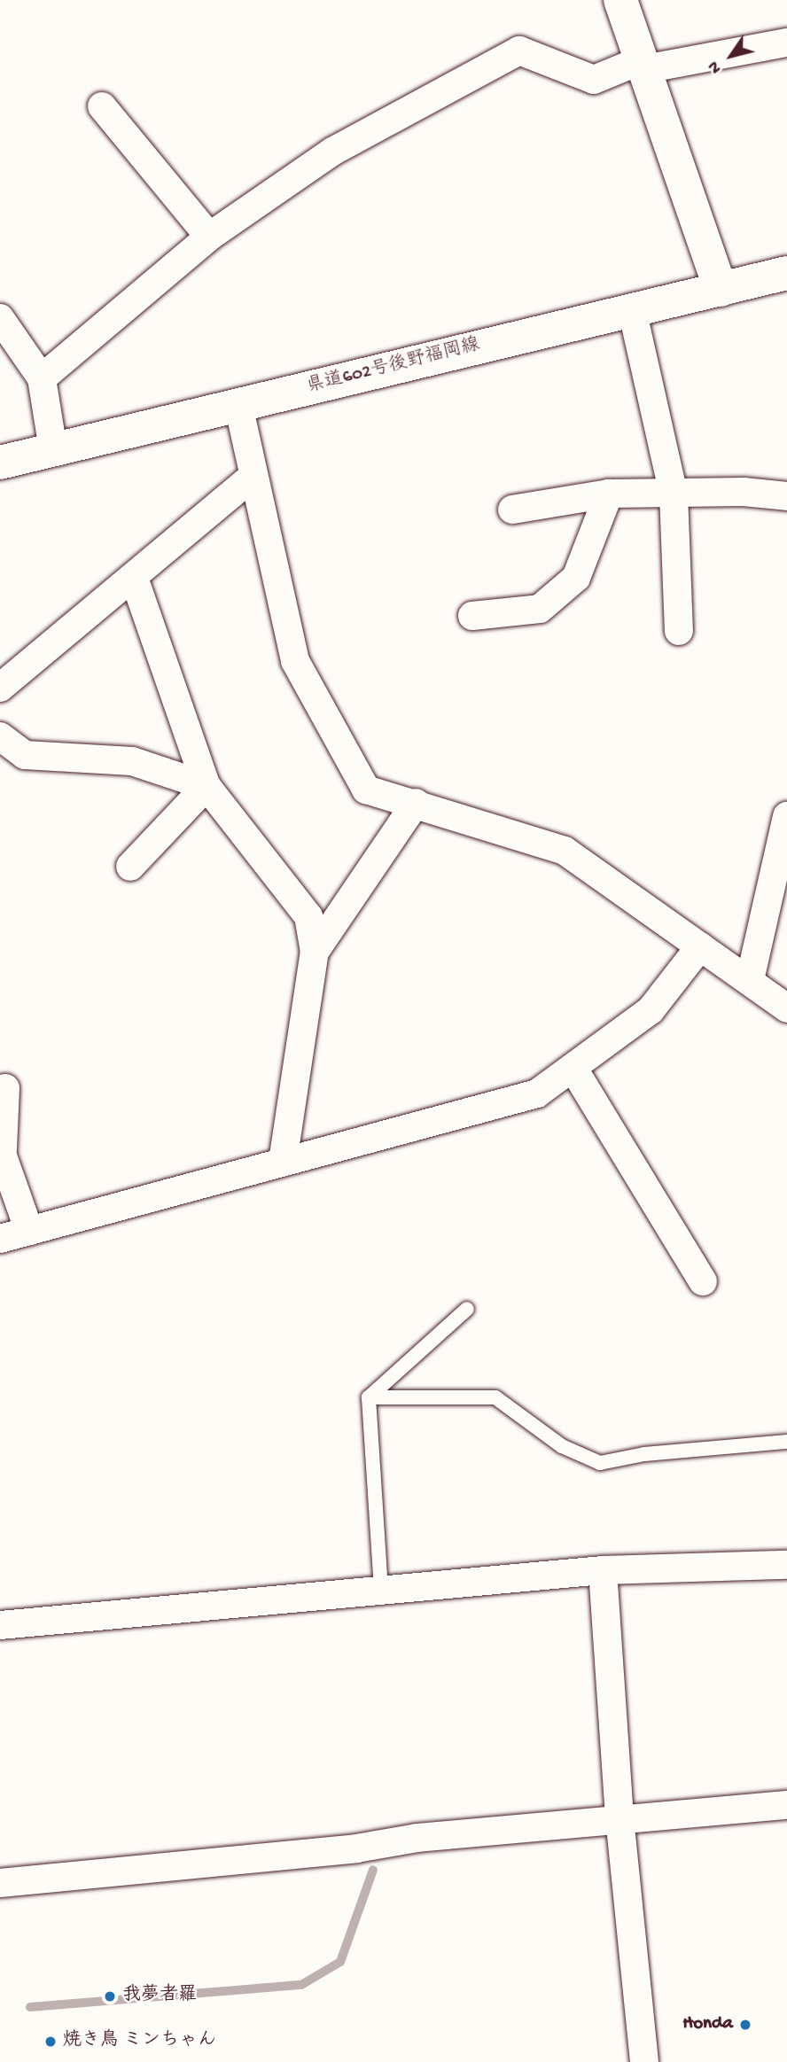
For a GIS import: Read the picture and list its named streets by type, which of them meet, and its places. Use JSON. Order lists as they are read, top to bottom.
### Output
{
  "streets": {
    "main road": ["県道602号後野福岡線"]
  },
  "places": ["我夢者羅", "Honda", "焼き鳥 ミンちゃん"],
  "north": "bottom left"
}
